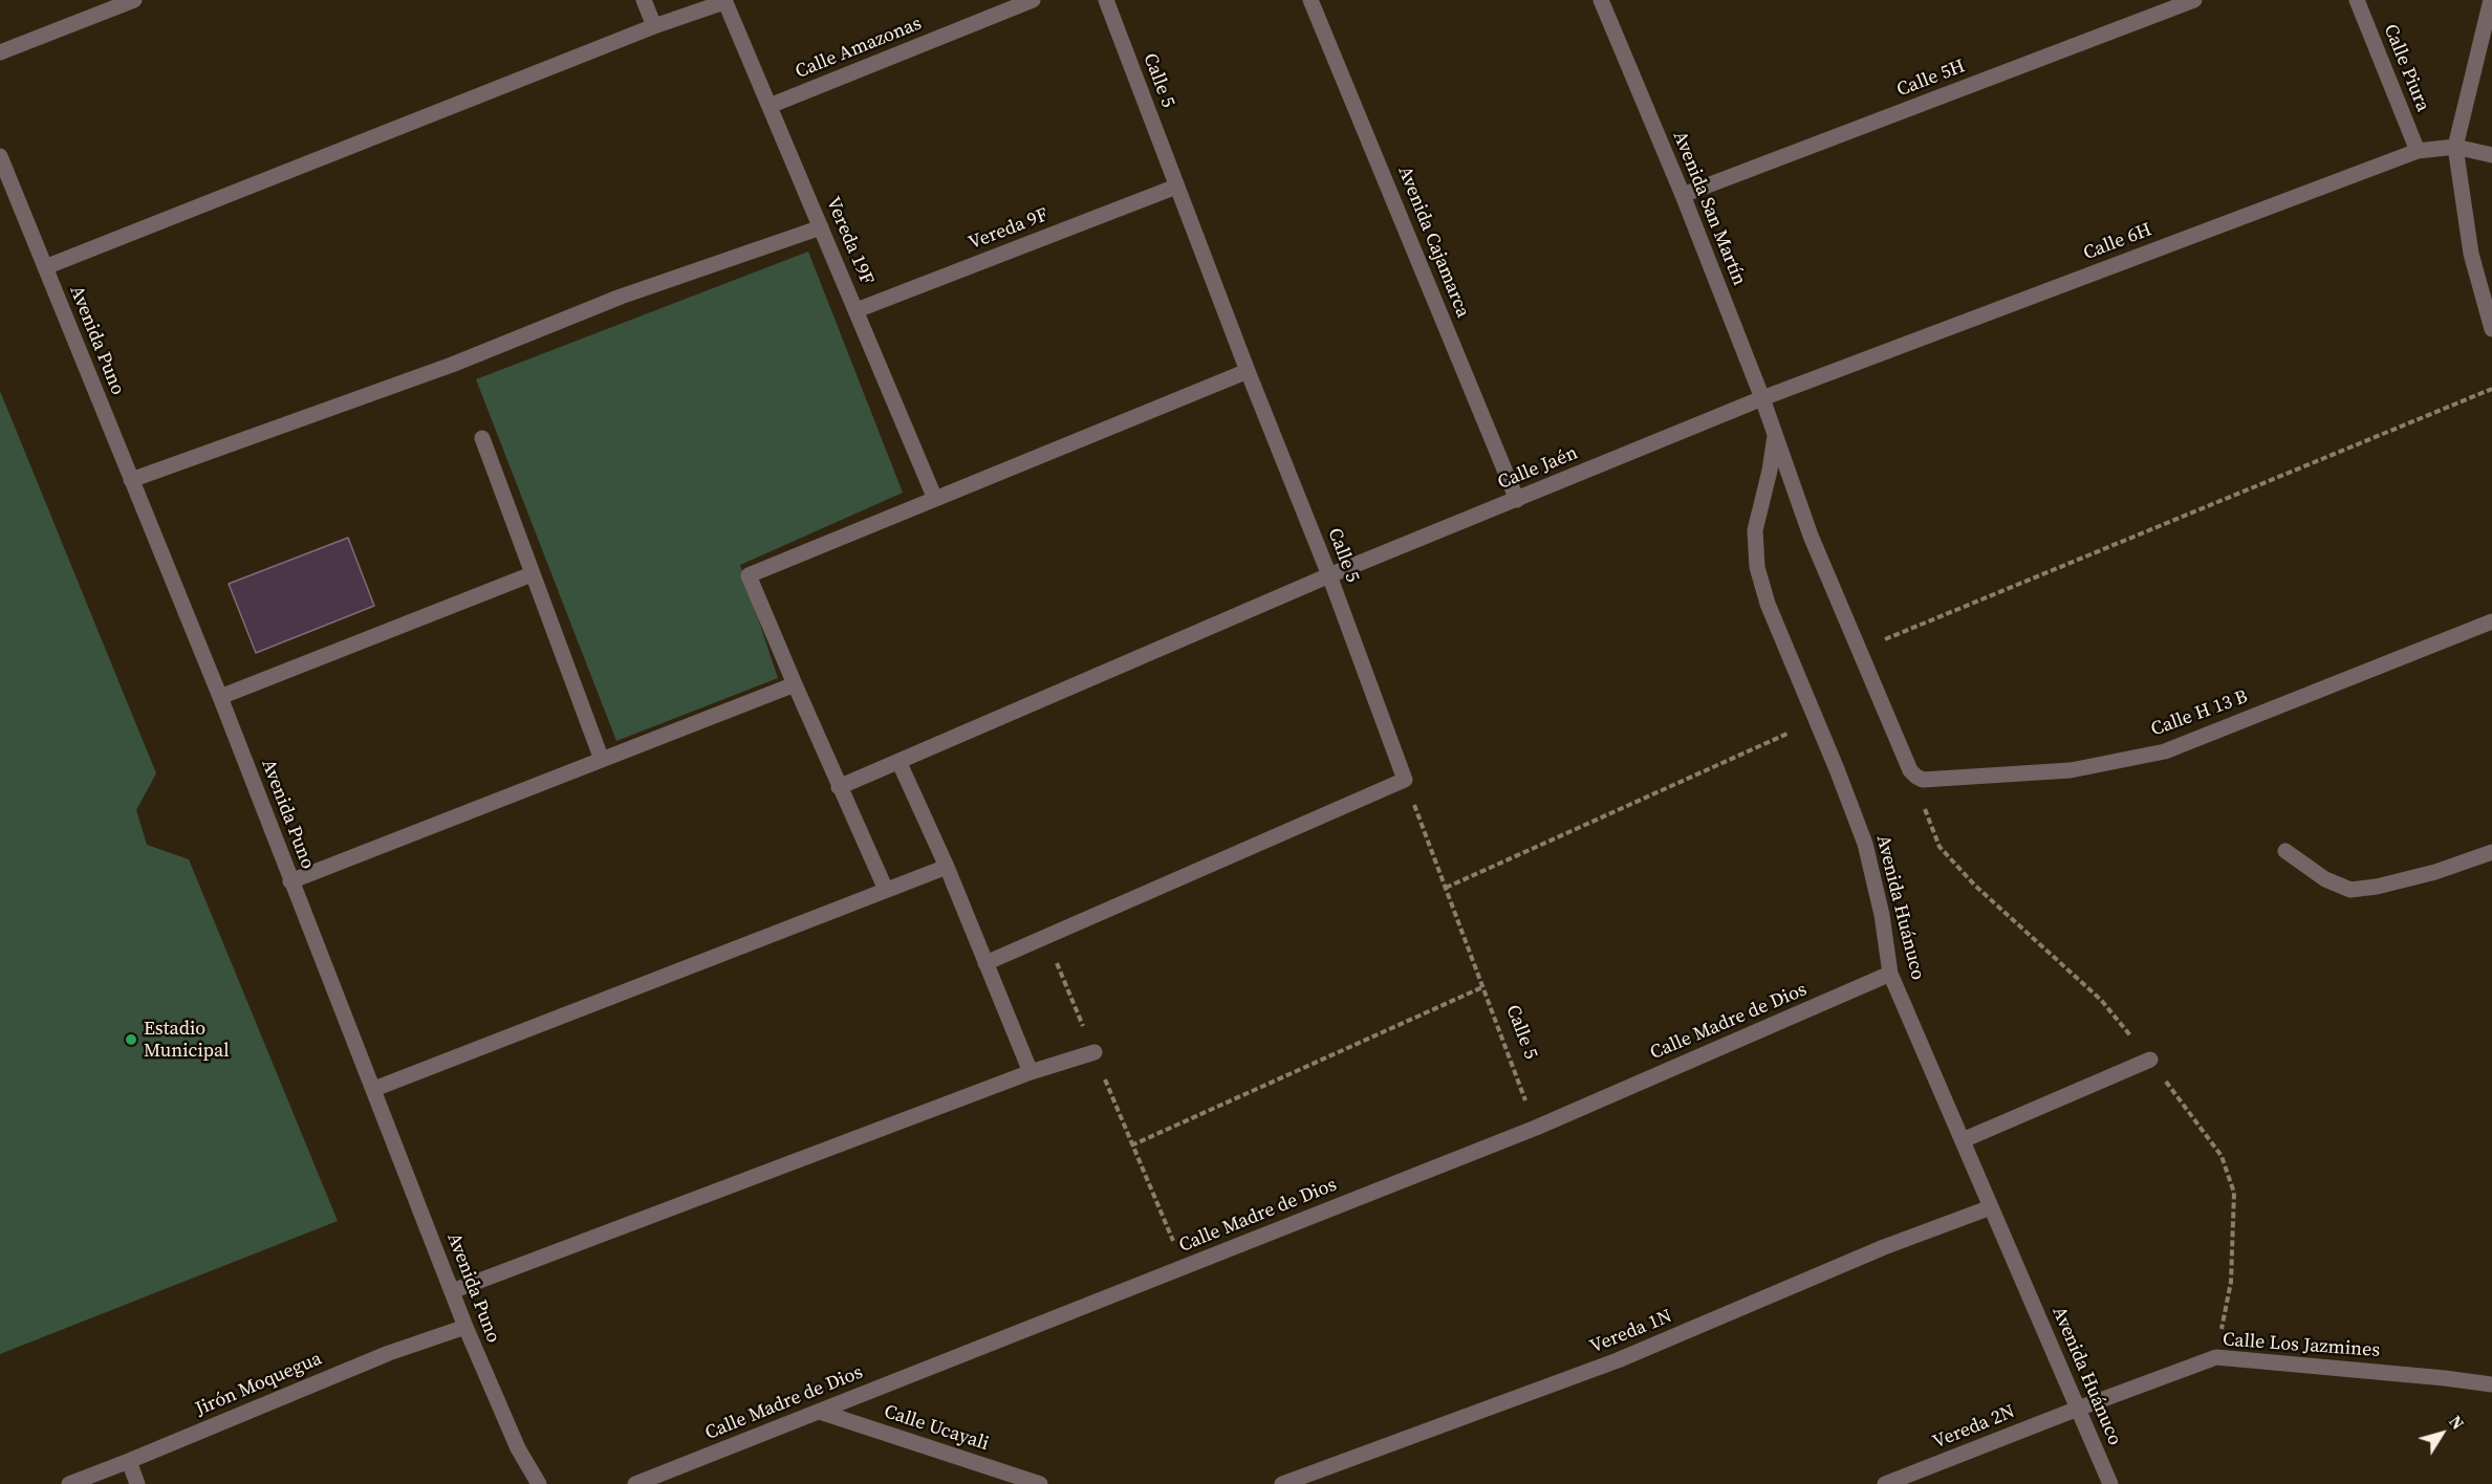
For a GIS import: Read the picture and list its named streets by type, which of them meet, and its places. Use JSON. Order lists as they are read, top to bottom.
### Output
{
  "streets": {
    "street": [
      "Calle Amazonas",
      "Calle Piura",
      "Calle 5H",
      "Calle 5",
      "Avenida San Martín",
      "Vereda 9F",
      "Vereda 19F",
      "Avenida Cajamarca",
      "Calle 6H",
      "Avenida Puno",
      "Calle Jaén",
      "Calle H 13 B",
      "Avenida Huánuco",
      "Calle Madre de Dios",
      "Vereda 1N",
      "Calle Los Jazmines",
      "Jirón Moquegua",
      "Vereda 2N",
      "Calle Ucayali"
    ]
  },
  "crossings": [
    ["Calle Amazonas", "Vereda 19F"],
    ["Calle Piura", "Calle 6H"],
    ["Calle 5H", "Avenida San Martín"],
    ["Calle 5", "Vereda 9F"],
    ["Calle 5", "Calle Jaén"],
    ["Calle 5", "Calle Madre de Dios"],
    ["Avenida San Martín", "Calle 6H"],
    ["Avenida San Martín", "Calle Jaén"],
    ["Avenida San Martín", "Calle H 13 B"],
    ["Avenida San Martín", "Avenida Huánuco"],
    ["Vereda 9F", "Vereda 19F"],
    ["Avenida Cajamarca", "Calle Jaén"],
    ["Calle 6H", "Calle Jaén"],
    ["Avenida Puno", "Jirón Moquegua"],
    ["Avenida Huánuco", "Calle Madre de Dios"],
    ["Avenida Huánuco", "Vereda 1N"],
    ["Avenida Huánuco", "Calle Los Jazmines"],
    ["Avenida Huánuco", "Vereda 2N"],
    ["Calle Madre de Dios", "Calle Ucayali"],
    ["Calle Los Jazmines", "Vereda 2N"]
  ],
  "places": ["Estadio Municipal"],
  "north": "top right"
}
